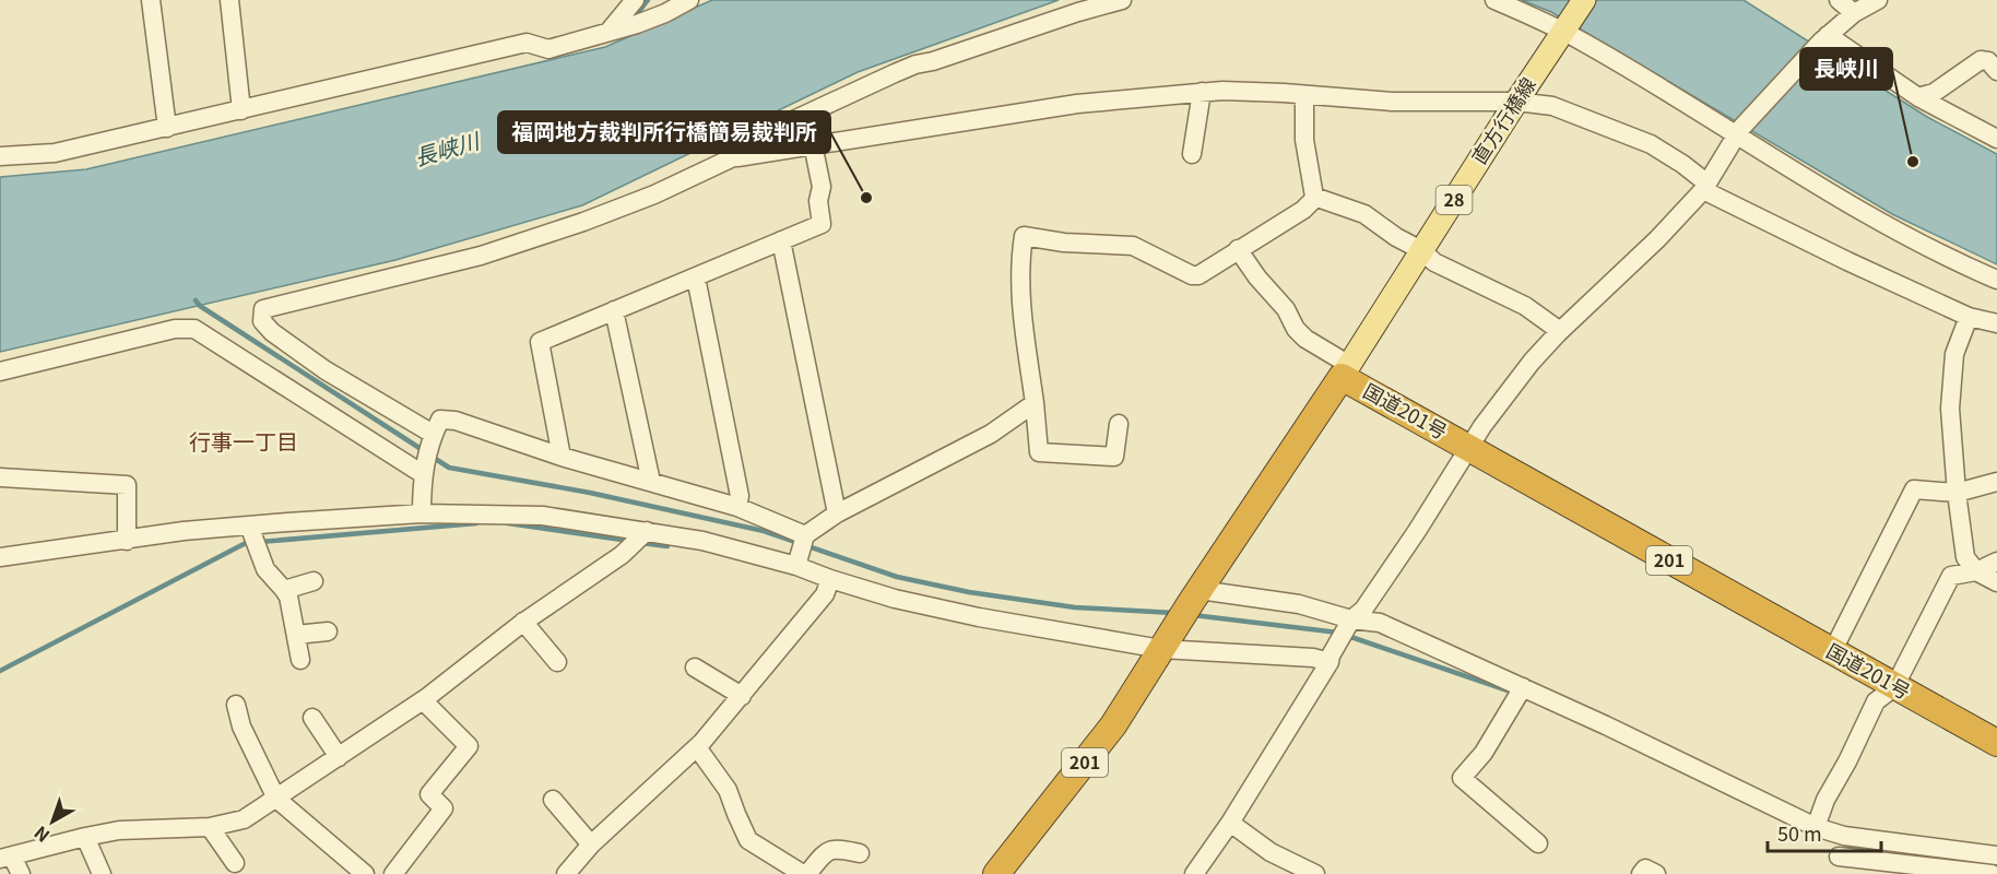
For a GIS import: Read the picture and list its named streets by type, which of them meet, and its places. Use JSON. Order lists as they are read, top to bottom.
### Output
{
  "streets": {
    "highway": ["国道201号", "201"],
    "main road": ["直方行橋線", "28"]
  },
  "crossings": [
    ["直方行橋線", "国道201号"]
  ],
  "districts": ["行事一丁目"],
  "water": ["長峡川"],
  "places": ["長峡川", "福岡地方裁判所行橋簡易裁判所"],
  "scale_bar": "50 m",
  "north": "bottom left"
}
